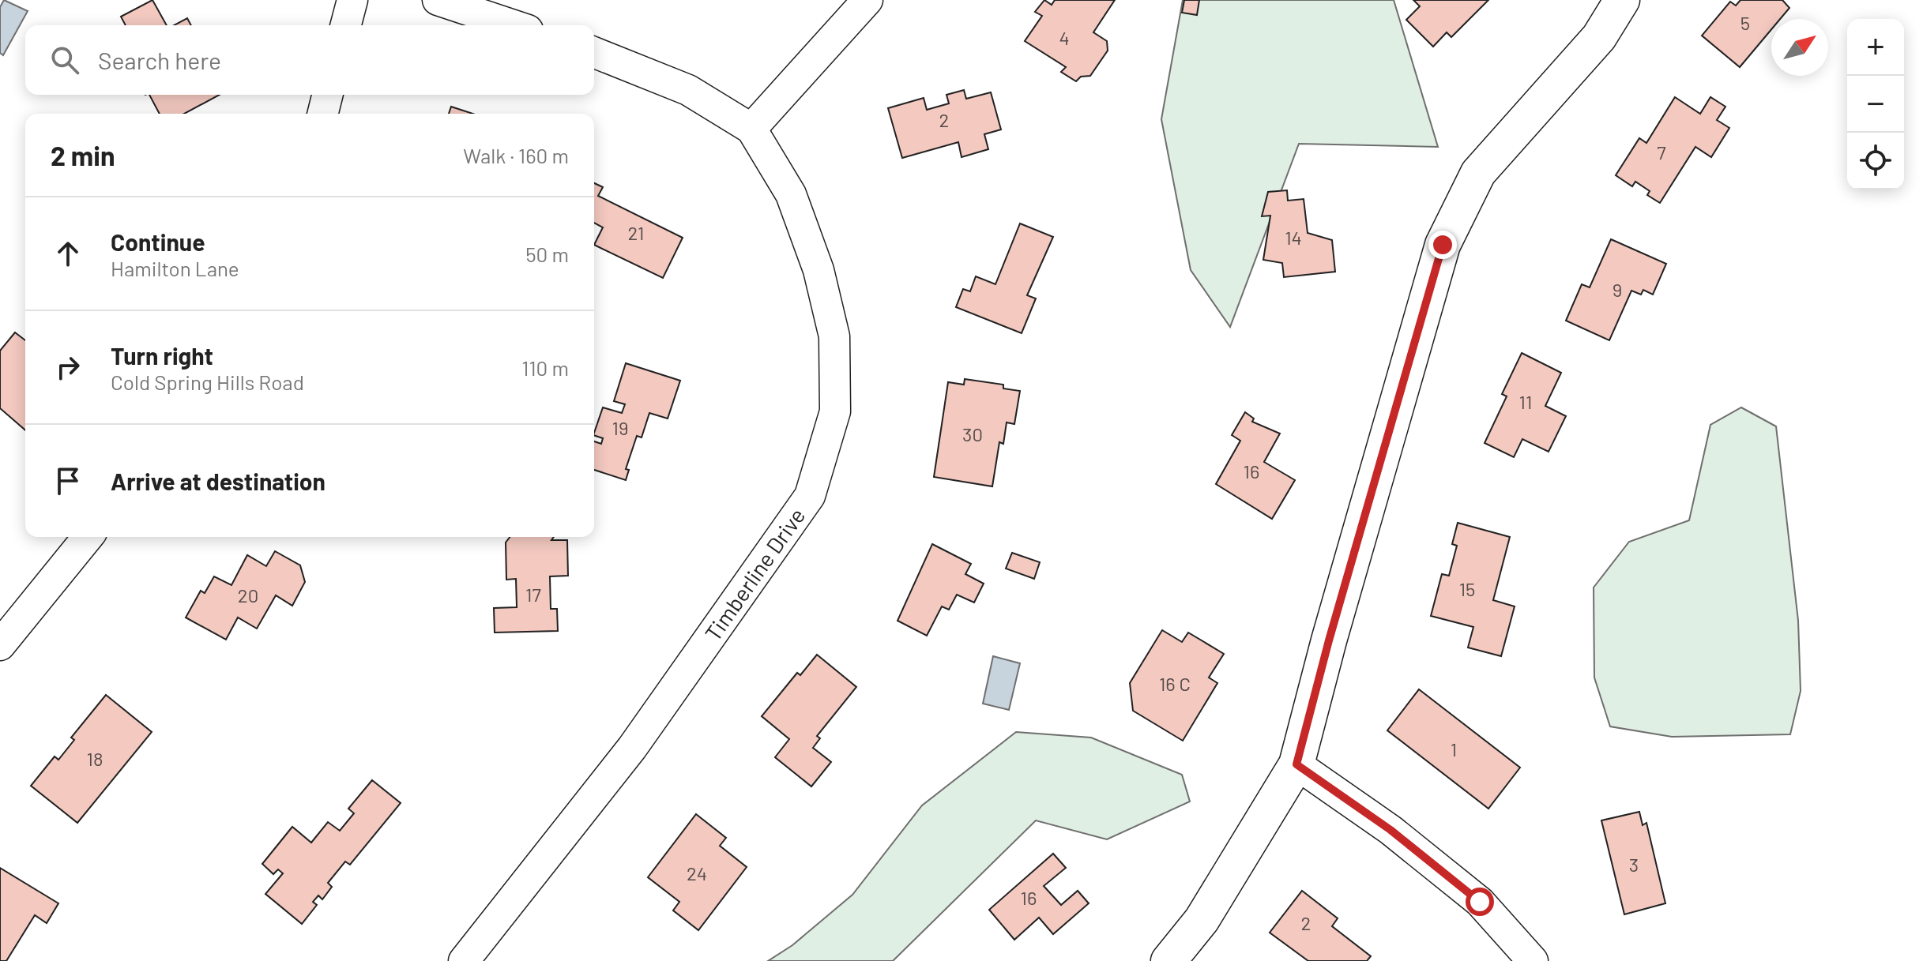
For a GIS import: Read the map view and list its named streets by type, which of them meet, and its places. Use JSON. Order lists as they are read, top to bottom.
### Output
{
  "streets": {
    "street": ["Timberline Drive"]
  },
  "house_numbers": [
    "5",
    "4",
    "2",
    "7",
    "21",
    "14",
    "9",
    "11",
    "19",
    "30",
    "16",
    "15",
    "17",
    "20",
    "16 C",
    "1",
    "18",
    "3",
    "24",
    "16",
    "2"
  ],
  "north": "top right",
  "page": {
    "map_buttons": ["+", "−"],
    "search": "Search here",
    "heading": ["2 min", "Walk · 160 m"],
    "list": [
      ["Continue", "Hamilton Lane", "50 m"],
      ["Turn right", "Cold Spring Hills Road", "110 m"],
      "Arrive at destination"
    ]
  }
}
